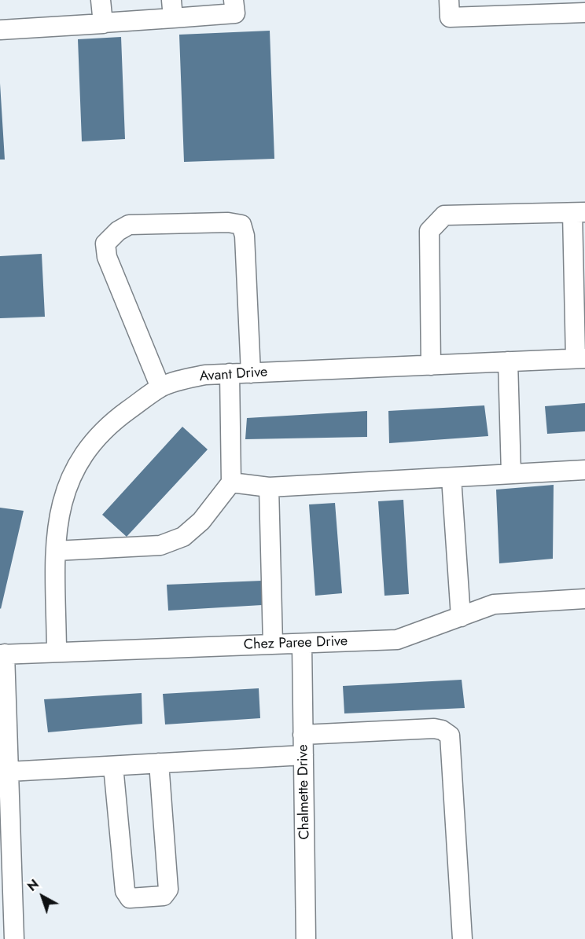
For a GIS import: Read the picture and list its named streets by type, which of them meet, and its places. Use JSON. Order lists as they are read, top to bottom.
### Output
{
  "streets": {
    "street": ["Avant Drive", "Chez Paree Drive", "Chalmette Drive"]
  },
  "crossings": [
    ["Avant Drive", "Chez Paree Drive"],
    ["Chez Paree Drive", "Chalmette Drive"]
  ],
  "north": "top left"
}
